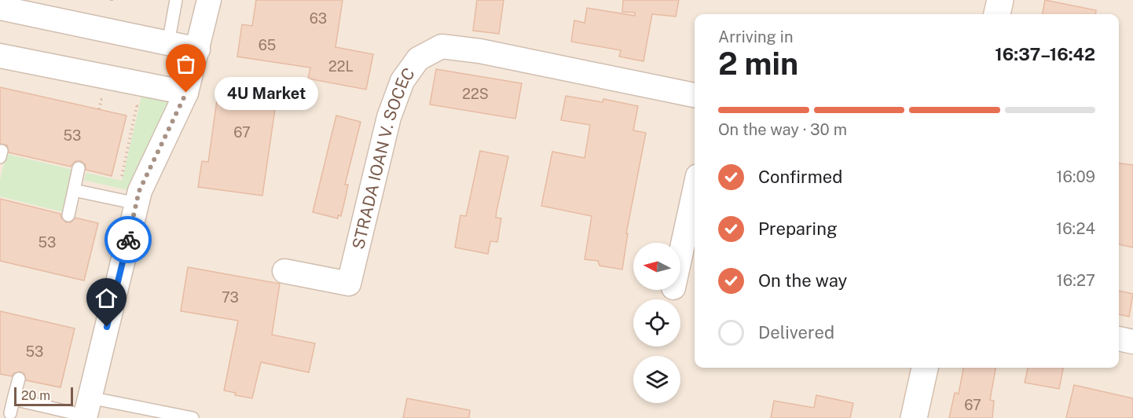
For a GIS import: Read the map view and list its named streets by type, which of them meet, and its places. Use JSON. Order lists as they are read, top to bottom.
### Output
{
  "streets": {
    "street": ["STRADA IOAN V. SOCEC"]
  },
  "places": ["4U Market"],
  "house_numbers": [
    "63",
    "65",
    "22L",
    "22S",
    "67",
    "53",
    "53",
    "73",
    "53",
    "67"
  ],
  "scale_bar": "20 m",
  "north": "left",
  "page": {
    "heading": ["2 min", "Arriving in", "16:37–16:42"],
    "bubble": "4U Market",
    "bar": "On the way · 30 m",
    "list": [
      ["Confirmed", "16:09"],
      ["Preparing", "16:24"],
      ["On the way", "16:27"],
      "Delivered"
    ],
    "scale": "20 m"
  }
}
